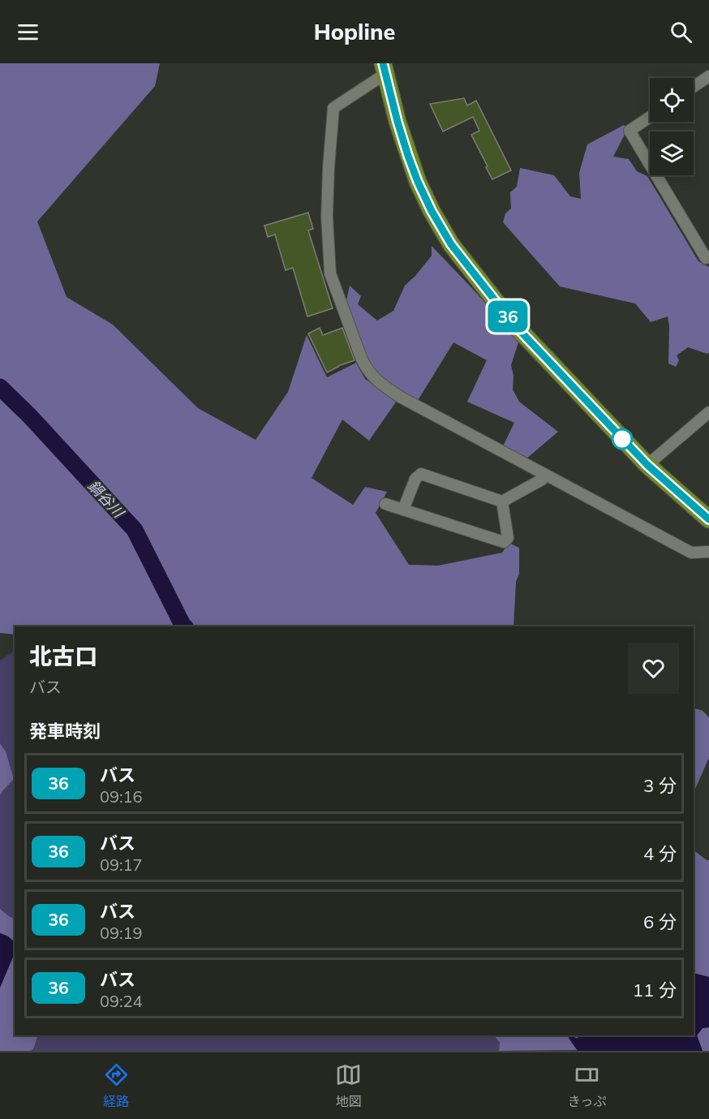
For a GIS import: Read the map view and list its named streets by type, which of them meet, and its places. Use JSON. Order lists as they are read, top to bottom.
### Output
{
  "water": ["鍋谷川"],
  "lines": ["bus line 36"],
  "page": {
    "header": "Hopline",
    "on_map": "36",
    "heading": [
      ["北古口", "バス"],
      "発車時刻"
    ],
    "list": [
      {
        "mark": "36",
        "name": "バス",
        "note": "09:16",
        "value": "3 分"
      },
      {
        "mark": "36",
        "name": "バス",
        "note": "09:17",
        "value": "4 分"
      },
      {
        "mark": "36",
        "name": "バス",
        "note": "09:19",
        "value": "6 分"
      },
      {
        "mark": "36",
        "name": "バス",
        "note": "09:24",
        "value": "11 分"
      }
    ],
    "tabs": ["経路", "地図", "きっぷ"]
  }
}
